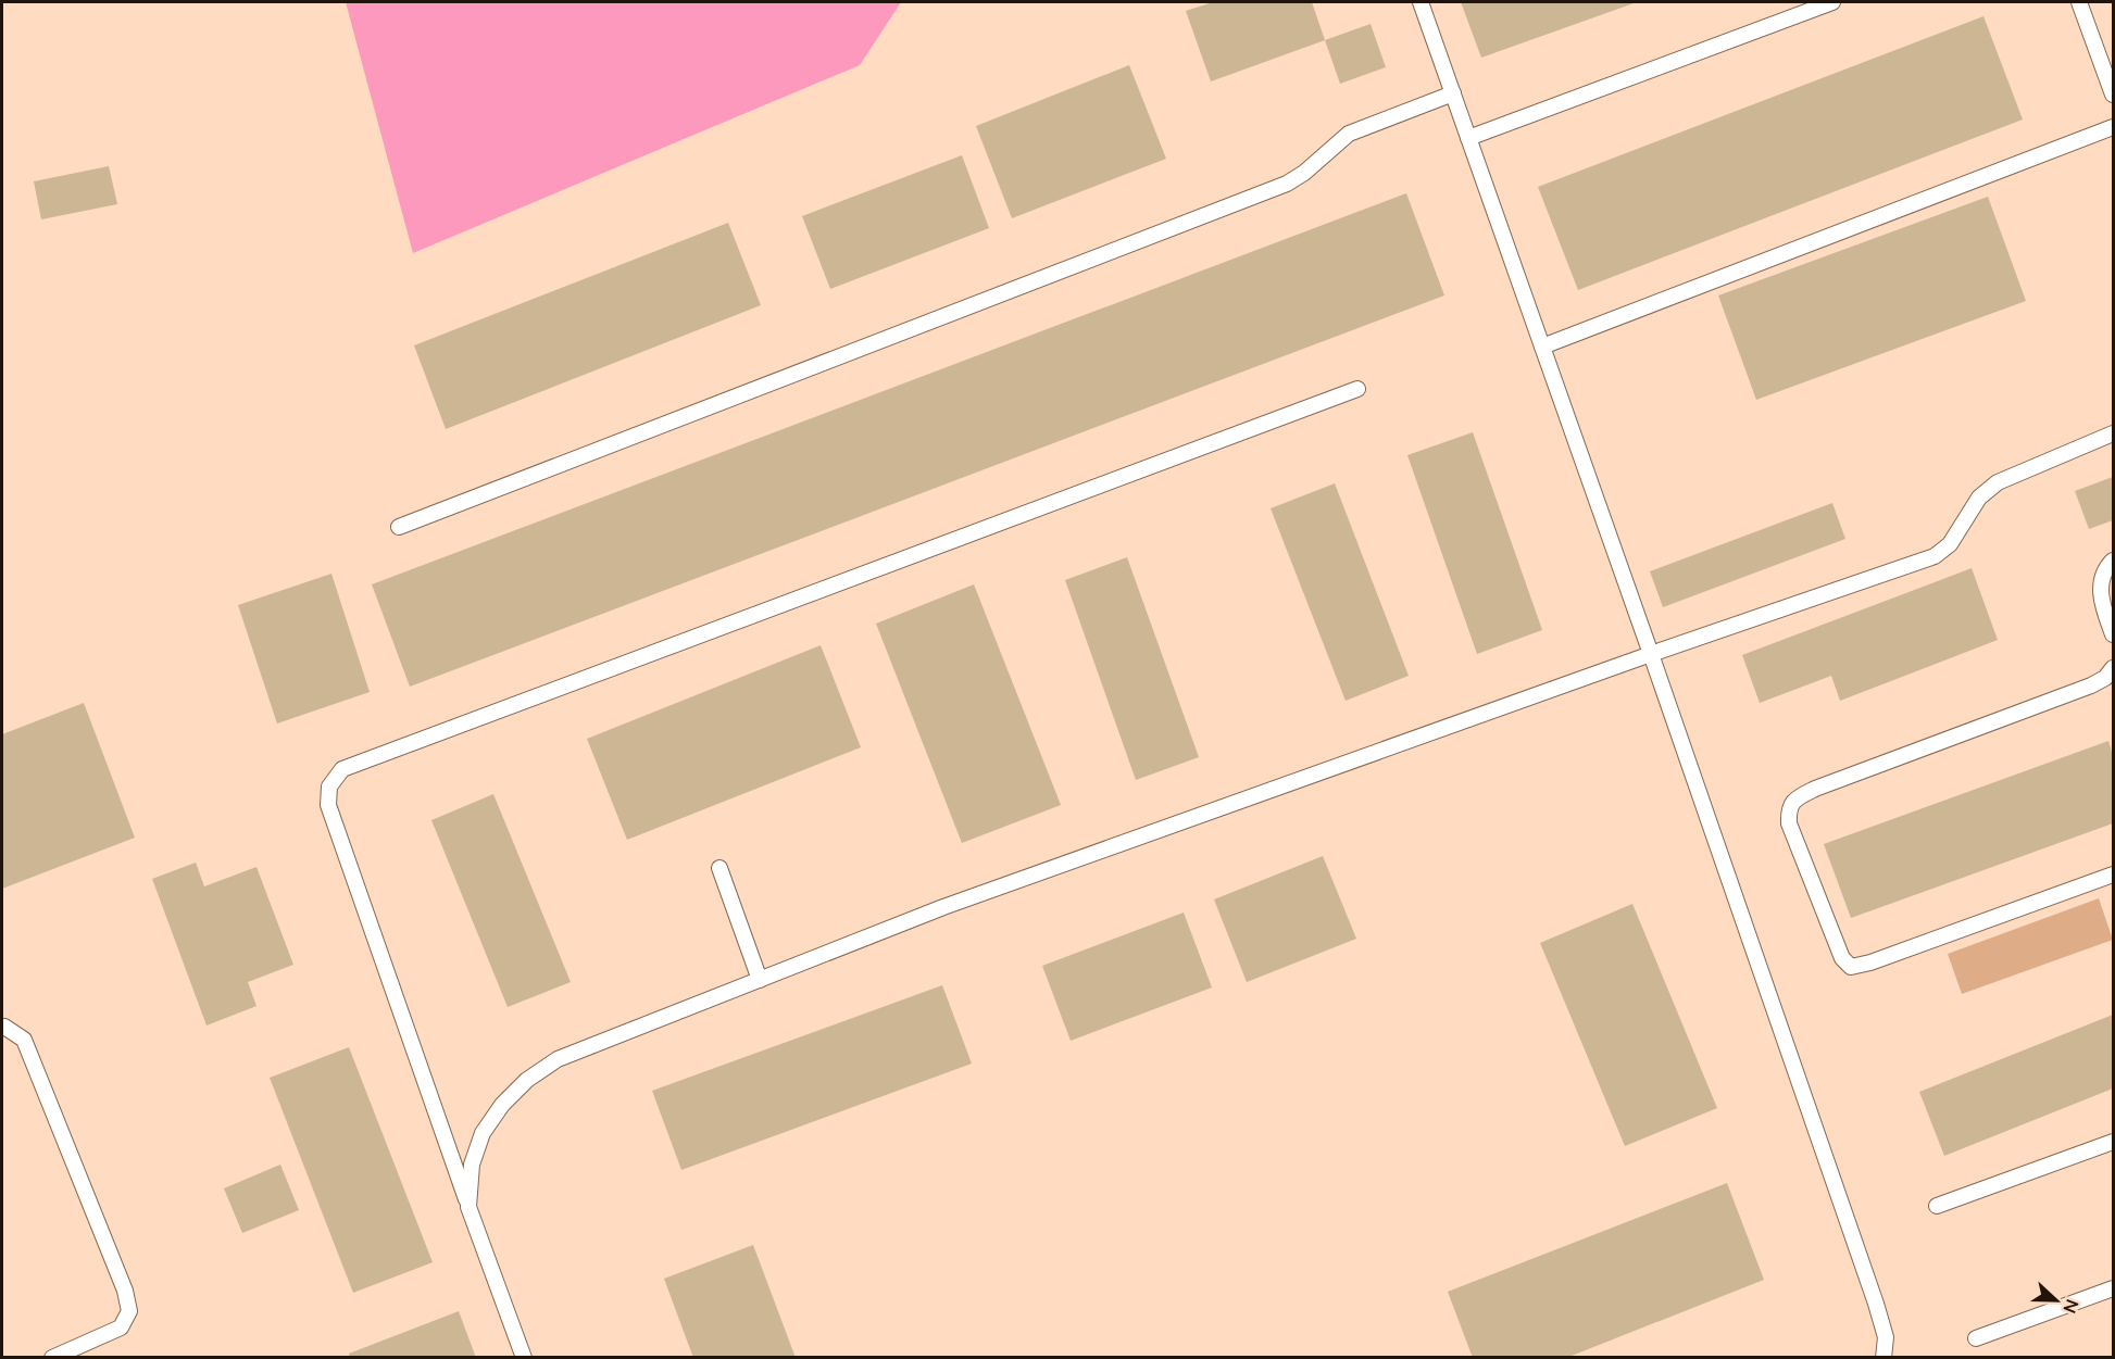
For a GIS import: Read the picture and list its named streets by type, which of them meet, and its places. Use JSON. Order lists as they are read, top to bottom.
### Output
{
  "north": "right"
}
